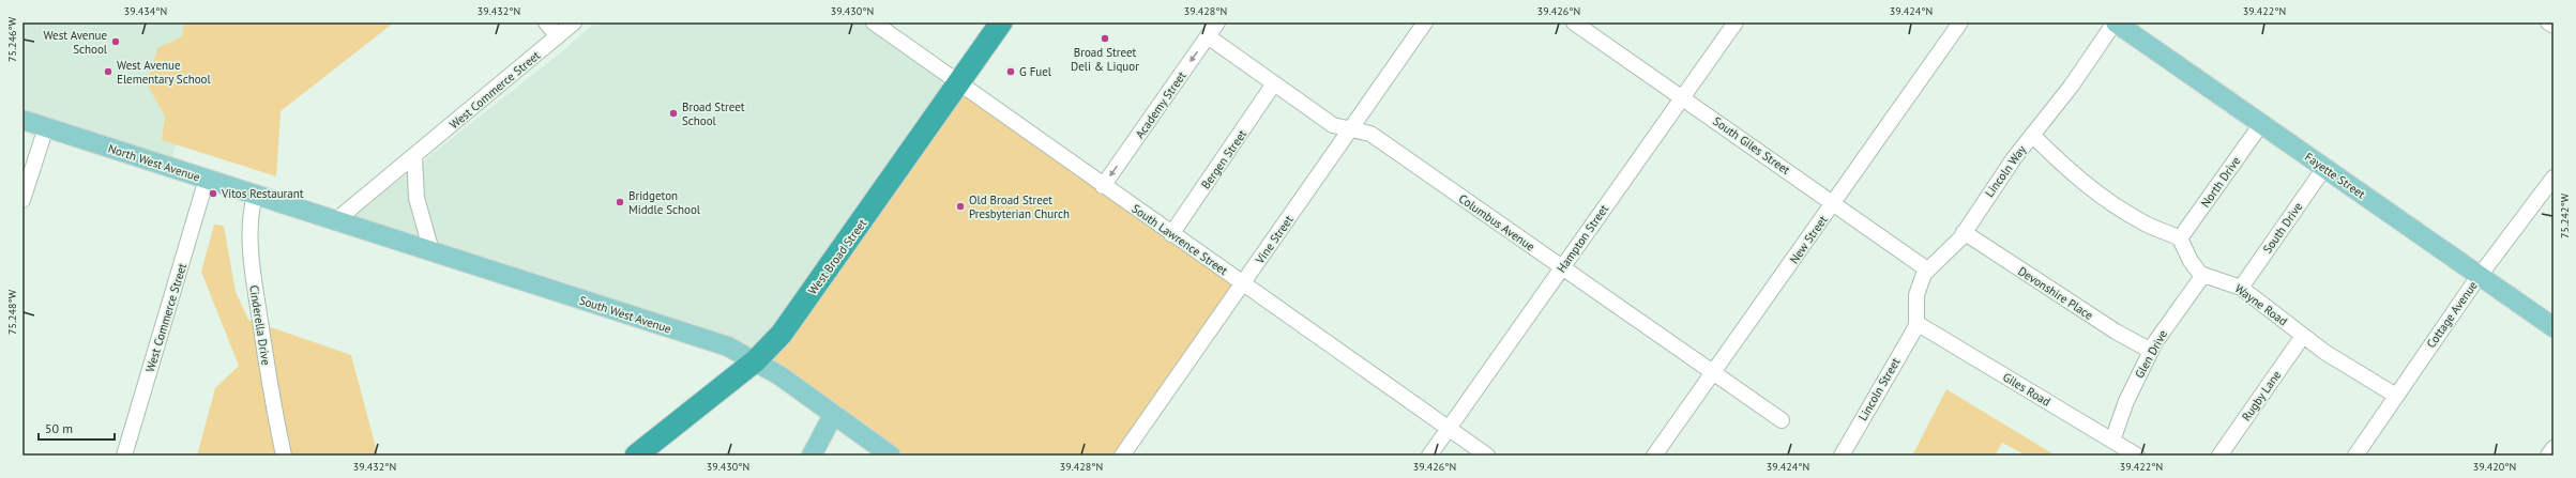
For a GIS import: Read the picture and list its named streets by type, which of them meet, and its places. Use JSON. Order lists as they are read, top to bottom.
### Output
{
  "streets": {
    "highway": ["West Broad Street"],
    "main road": ["North West Avenue", "Fayette Street", "South West Avenue"],
    "street": [
      "West Commerce Street",
      "Academy Street",
      "South Giles Street",
      "Bergen Street",
      "Lincoln Way",
      "North Drive",
      "Columbus Avenue",
      "South Drive",
      "Hampton Street",
      "South Lawrence Street",
      "Vine Street",
      "New Street",
      "Devonshire Place",
      "Wayne Road",
      "Cottage Avenue",
      "Cinderella Drive",
      "Glen Drive",
      "Lincoln Street",
      "Giles Road",
      "Rugby Lane"
    ]
  },
  "crossings": [
    ["West Commerce Street", "North West Avenue"],
    ["West Commerce Street", "South West Avenue"],
    ["Academy Street", "Columbus Avenue"],
    ["Academy Street", "South Lawrence Street"],
    ["South Giles Street", "Lincoln Way"],
    ["South Giles Street", "Hampton Street"],
    ["South Giles Street", "New Street"],
    ["Bergen Street", "Columbus Avenue"],
    ["Bergen Street", "South Lawrence Street"],
    ["North West Avenue", "South West Avenue"],
    ["North West Avenue", "Cinderella Drive"],
    ["Lincoln Way", "Fayette Street"],
    ["Lincoln Way", "Devonshire Place"],
    ["Lincoln Way", "Lincoln Street"],
    ["Lincoln Way", "Giles Road"],
    ["Fayette Street", "North Drive"],
    ["Fayette Street", "South Drive"],
    ["Fayette Street", "Cottage Avenue"],
    ["Columbus Avenue", "Hampton Street"],
    ["Columbus Avenue", "Vine Street"],
    ["Columbus Avenue", "New Street"],
    ["South Drive", "Wayne Road"],
    ["Hampton Street", "South Lawrence Street"],
    ["South Lawrence Street", "Vine Street"],
    ["South Lawrence Street", "West Broad Street"],
    ["West Broad Street", "South West Avenue"],
    ["Devonshire Place", "Glen Drive"],
    ["Wayne Road", "Cottage Avenue"],
    ["Wayne Road", "Glen Drive"],
    ["Wayne Road", "Rugby Lane"],
    ["Glen Drive", "Giles Road"],
    ["Lincoln Street", "Giles Road"]
  ],
  "one_way": ["Academy Street"],
  "places": [
    "Broad Street Deli & Liquor",
    "West Avenue School",
    "West Avenue Elementary School",
    "G Fuel",
    "Broad Street School",
    "Vitos Restaurant",
    "Bridgeton Middle School",
    "Old Broad Street Presbyterian Church"
  ],
  "scale_bar": "50 m",
  "coordinates": [
    "39.434°N",
    "39.432°N",
    "39.430°N",
    "39.428°N",
    "39.426°N",
    "39.424°N",
    "39.422°N",
    "75.246°W",
    "75.242°W",
    "75.248°W",
    "39.420°N"
  ]
}
